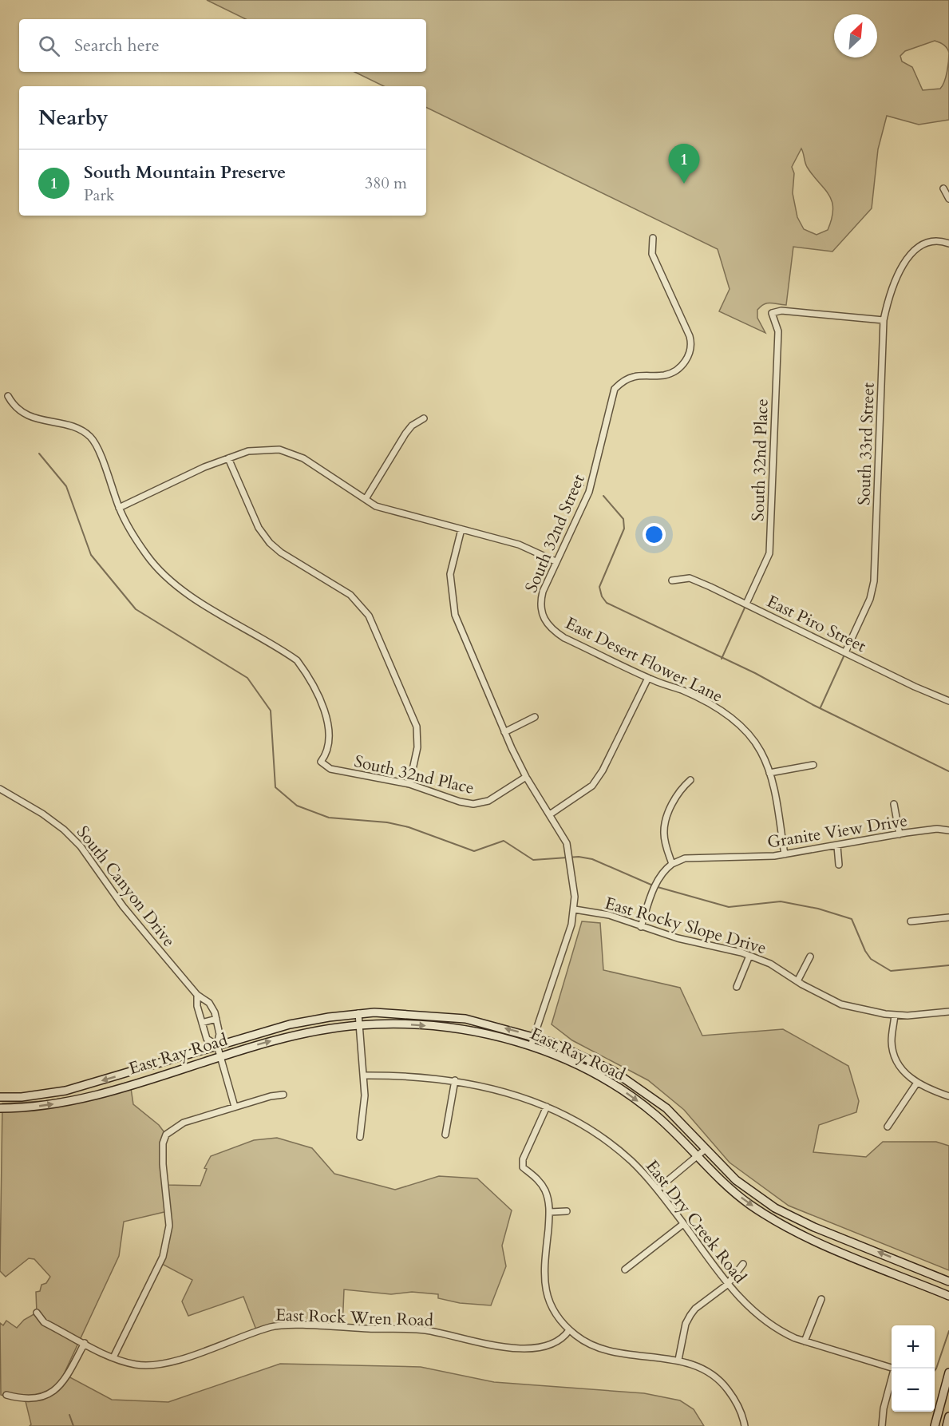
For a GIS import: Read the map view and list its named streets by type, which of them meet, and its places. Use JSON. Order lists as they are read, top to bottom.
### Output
{
  "streets": {
    "main road": ["East Ray Road"],
    "street": [
      "South 33rd Street",
      "South 32nd Place",
      "South 32nd Street",
      "East Piro Street",
      "East Desert Flower Lane",
      "Granite View Drive",
      "South Canyon Drive",
      "East Rocky Slope Drive",
      "East Dry Creek Road",
      "East Rock Wren Road"
    ]
  },
  "crossings": [
    ["South 33rd Street", "South 32nd Place"],
    ["South 33rd Street", "East Piro Street"],
    ["South 32nd Place", "East Piro Street"],
    ["South 32nd Street", "East Desert Flower Lane"],
    ["East Desert Flower Lane", "Granite View Drive"],
    ["South Canyon Drive", "East Ray Road"]
  ],
  "north": "top right",
  "page": {
    "search": "Search here",
    "heading": "Nearby",
    "pins": "1",
    "list": [
      {
        "mark": "1",
        "name": "South Mountain Preserve",
        "note": "Park",
        "value": "380 m"
      }
    ],
    "map_buttons": ["+", "−"]
  }
}
